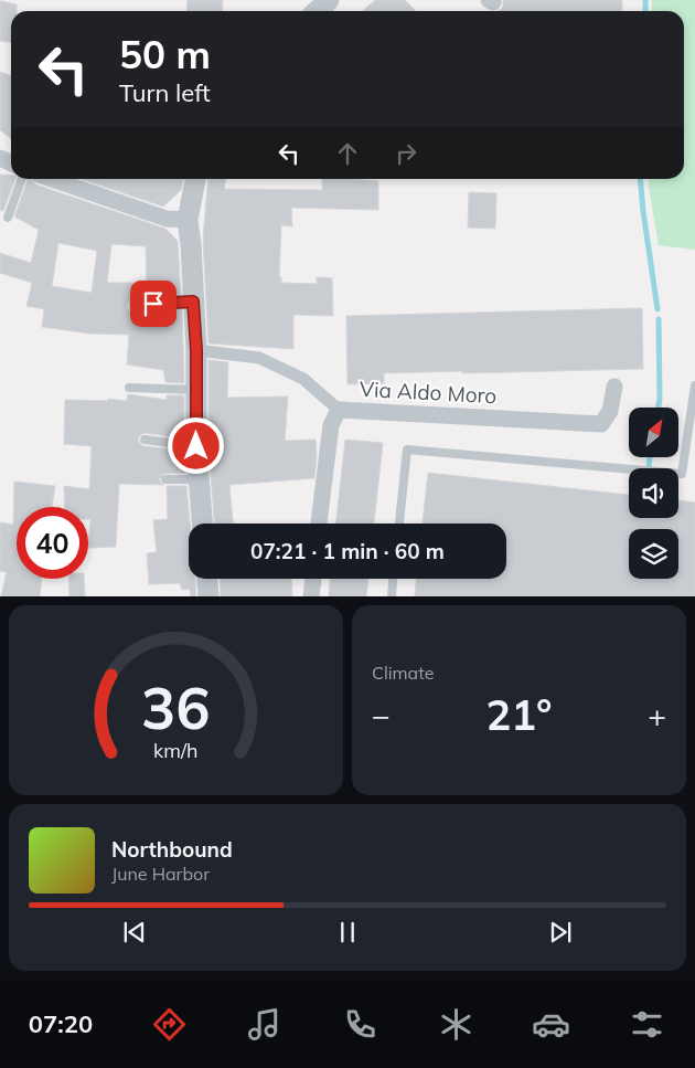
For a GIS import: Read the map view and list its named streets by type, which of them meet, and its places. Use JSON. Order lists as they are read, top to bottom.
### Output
{
  "streets": {
    "street": ["Via Aldo Moro"]
  },
  "north": "top right",
  "page": {
    "turn": ["50 m", "Turn left"],
    "limit": "40",
    "trip": "07:21 · 1 min · 60 m",
    "tile": "Climate",
    "heat": ["−", "21°", "+"],
    "song": ["Northbound", "June Harbor"],
    "tabs": "07:20",
    "gauge": ["36", "km/h"]
  }
}
